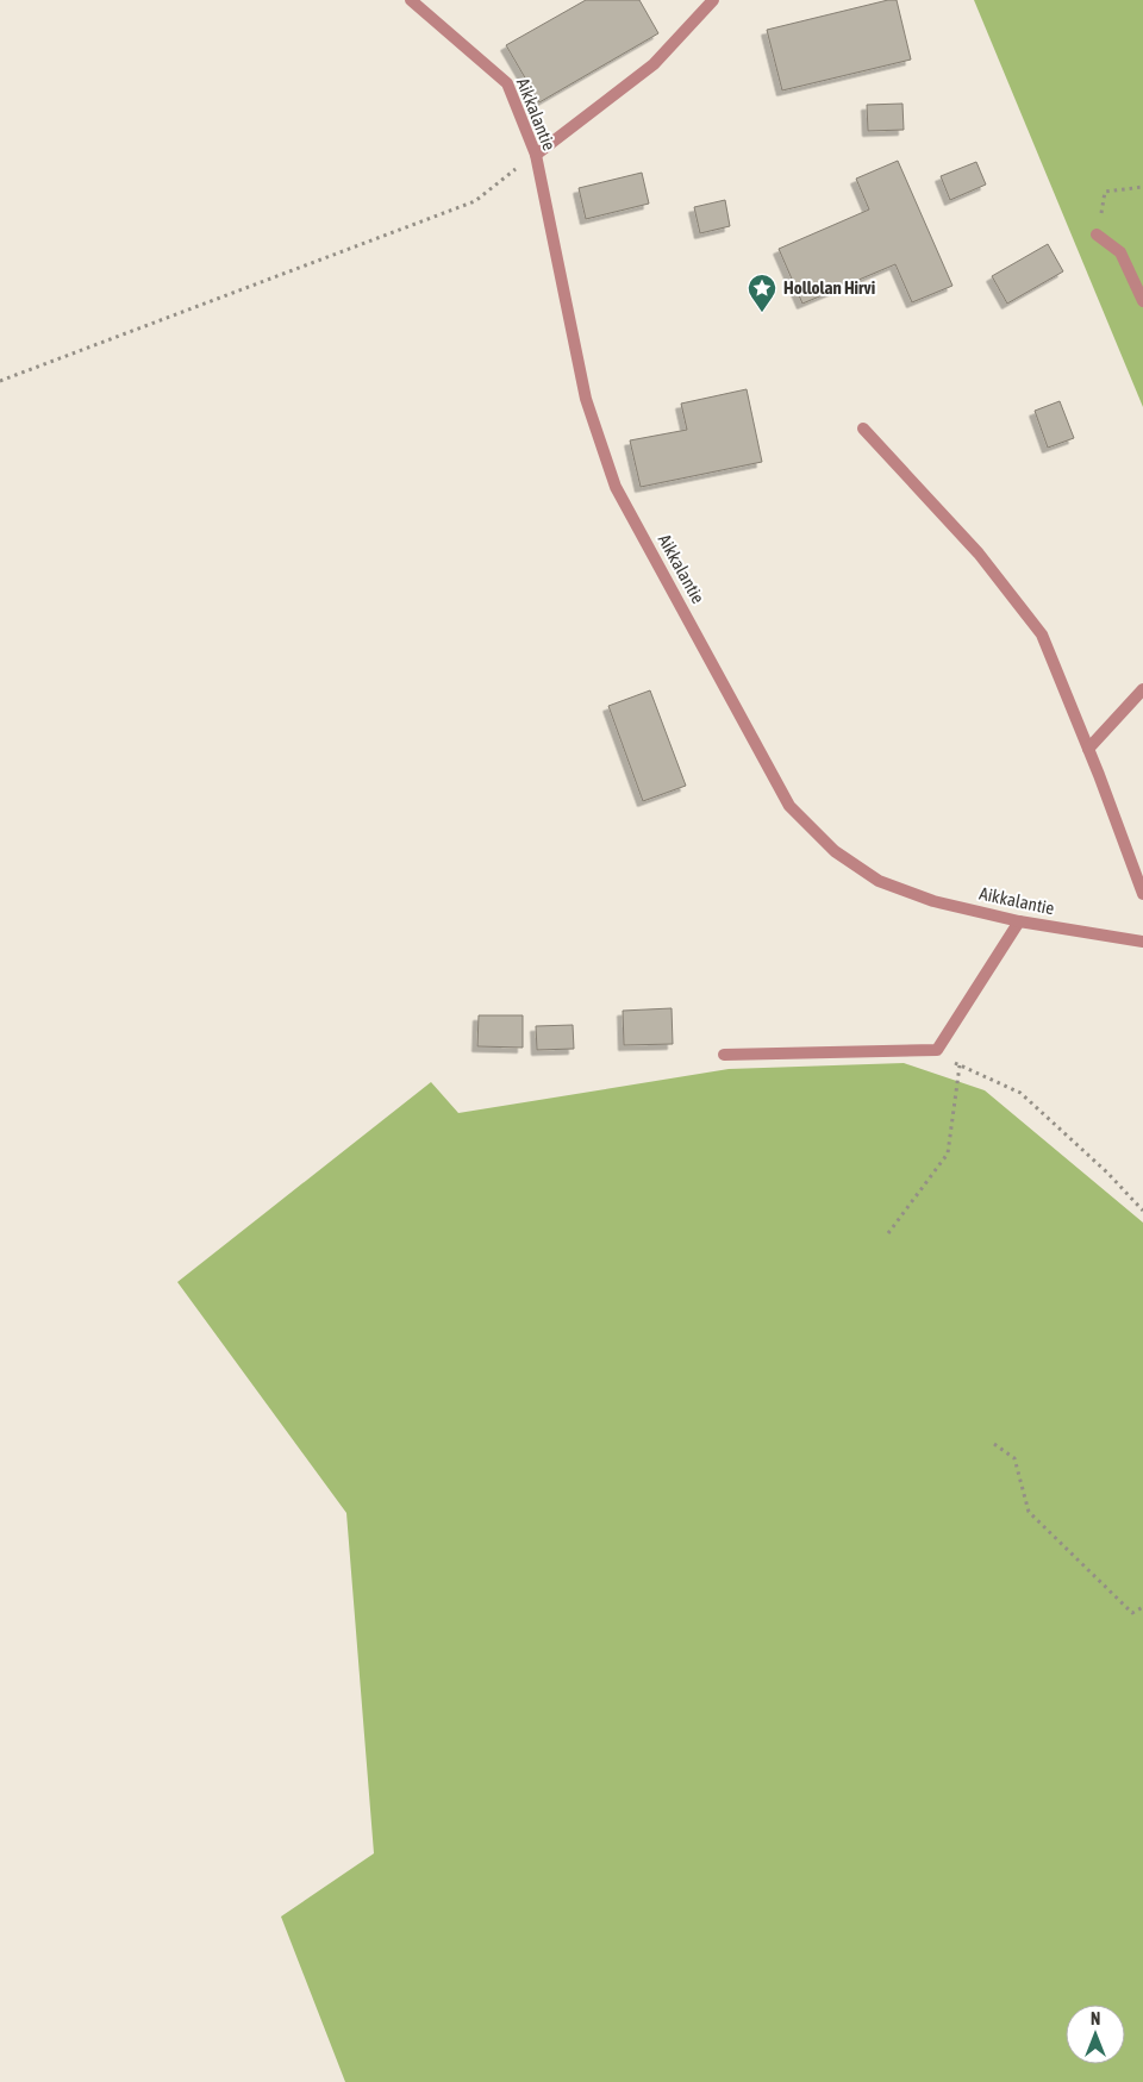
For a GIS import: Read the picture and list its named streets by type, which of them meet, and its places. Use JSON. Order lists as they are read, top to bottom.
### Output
{
  "streets": {
    "street": ["Aikkalantie"]
  },
  "places": {
    "place": ["Hollolan Hirvi"]
  },
  "north": "top"
}
